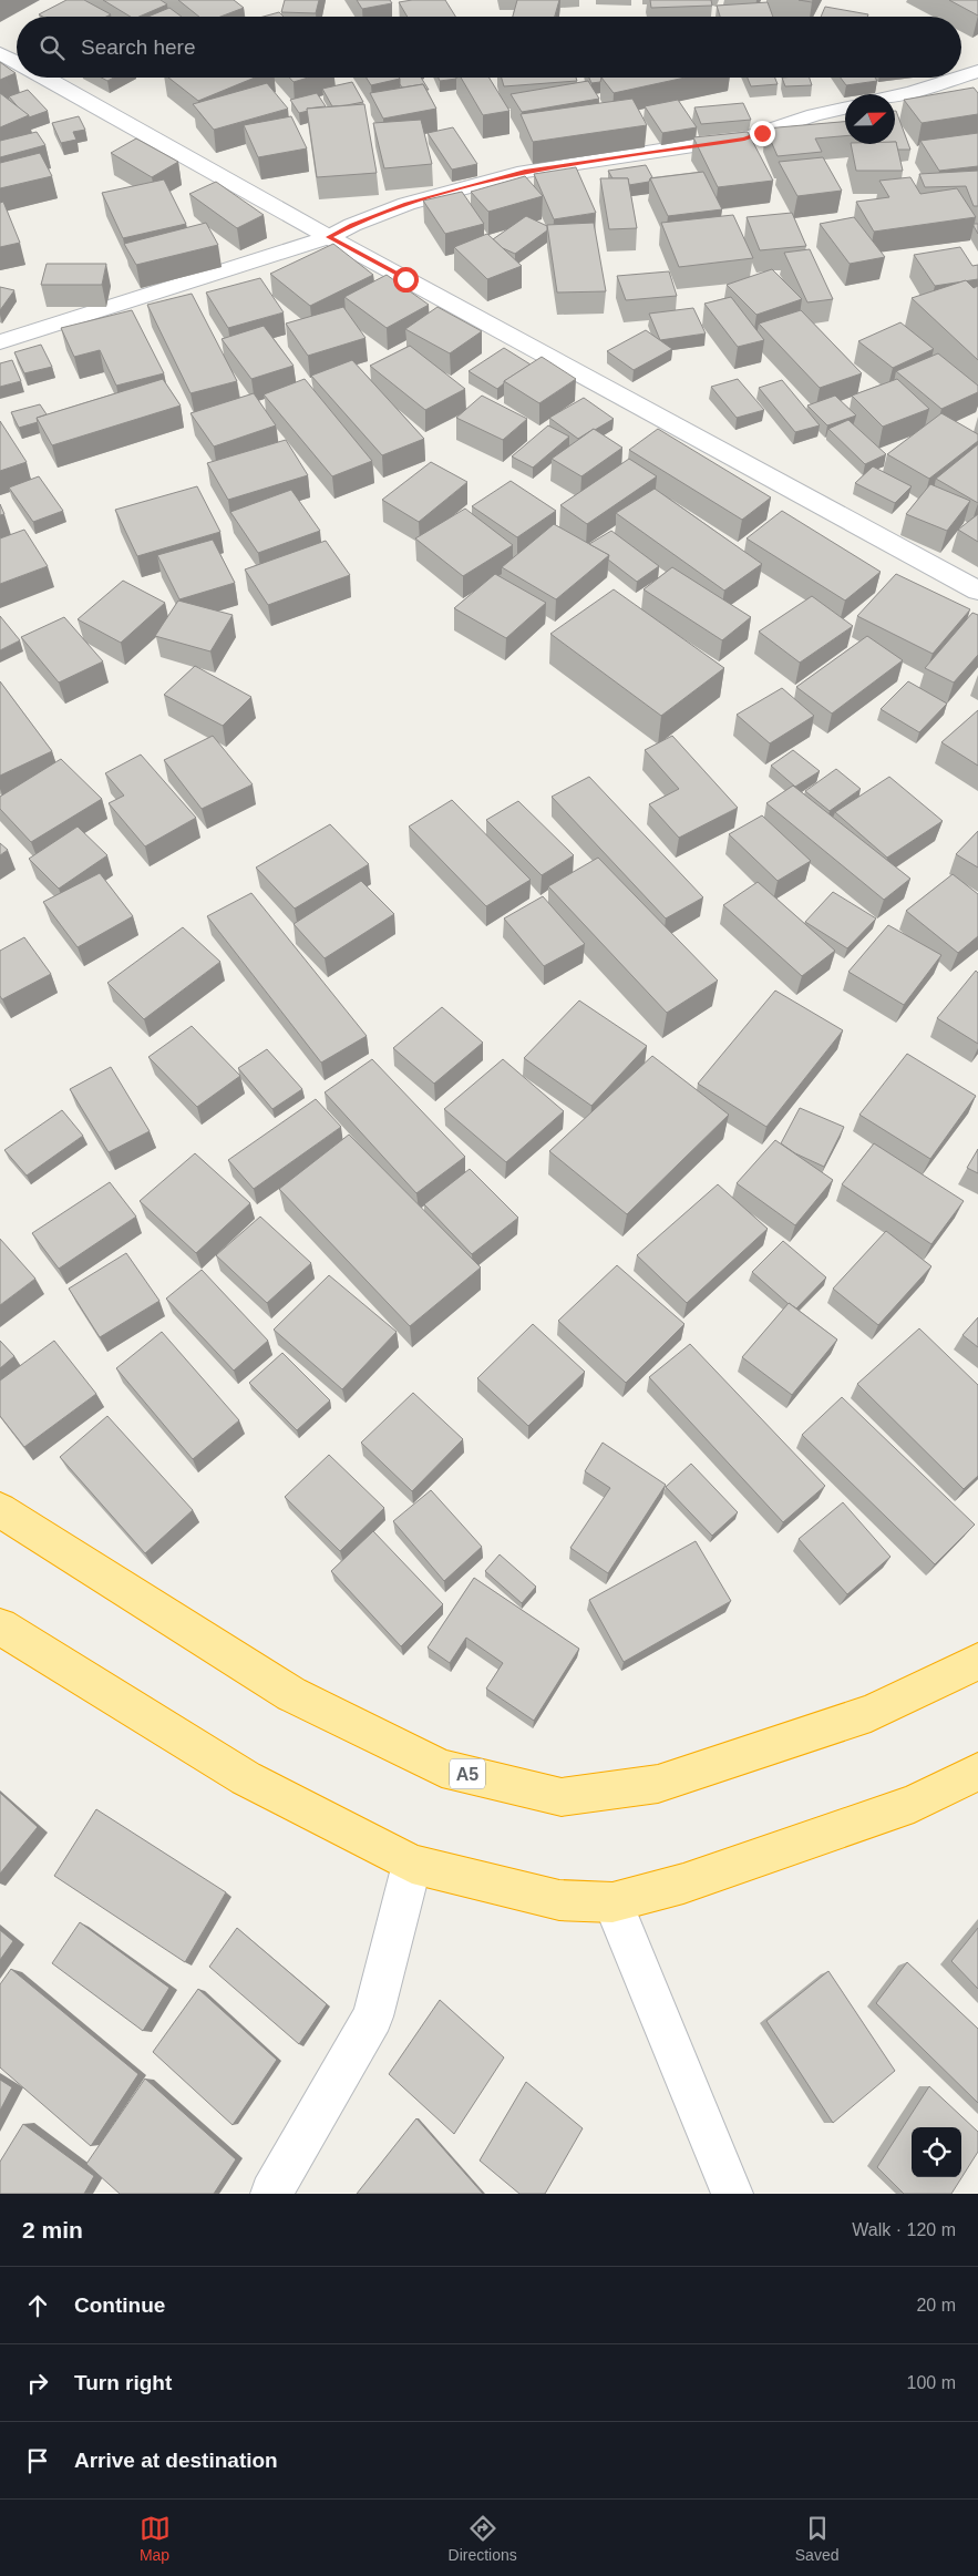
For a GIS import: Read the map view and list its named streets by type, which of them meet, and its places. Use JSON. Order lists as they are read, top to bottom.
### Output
{
  "streets": {
    "highway": ["A5"]
  },
  "north": "right",
  "page": {
    "search": "Search here",
    "heading": ["2 min", "Walk · 120 m"],
    "list": [
      ["Continue", "20 m"],
      ["Turn right", "100 m"],
      "Arrive at destination"
    ],
    "nav": ["Map", "Directions", "Saved"]
  }
}
